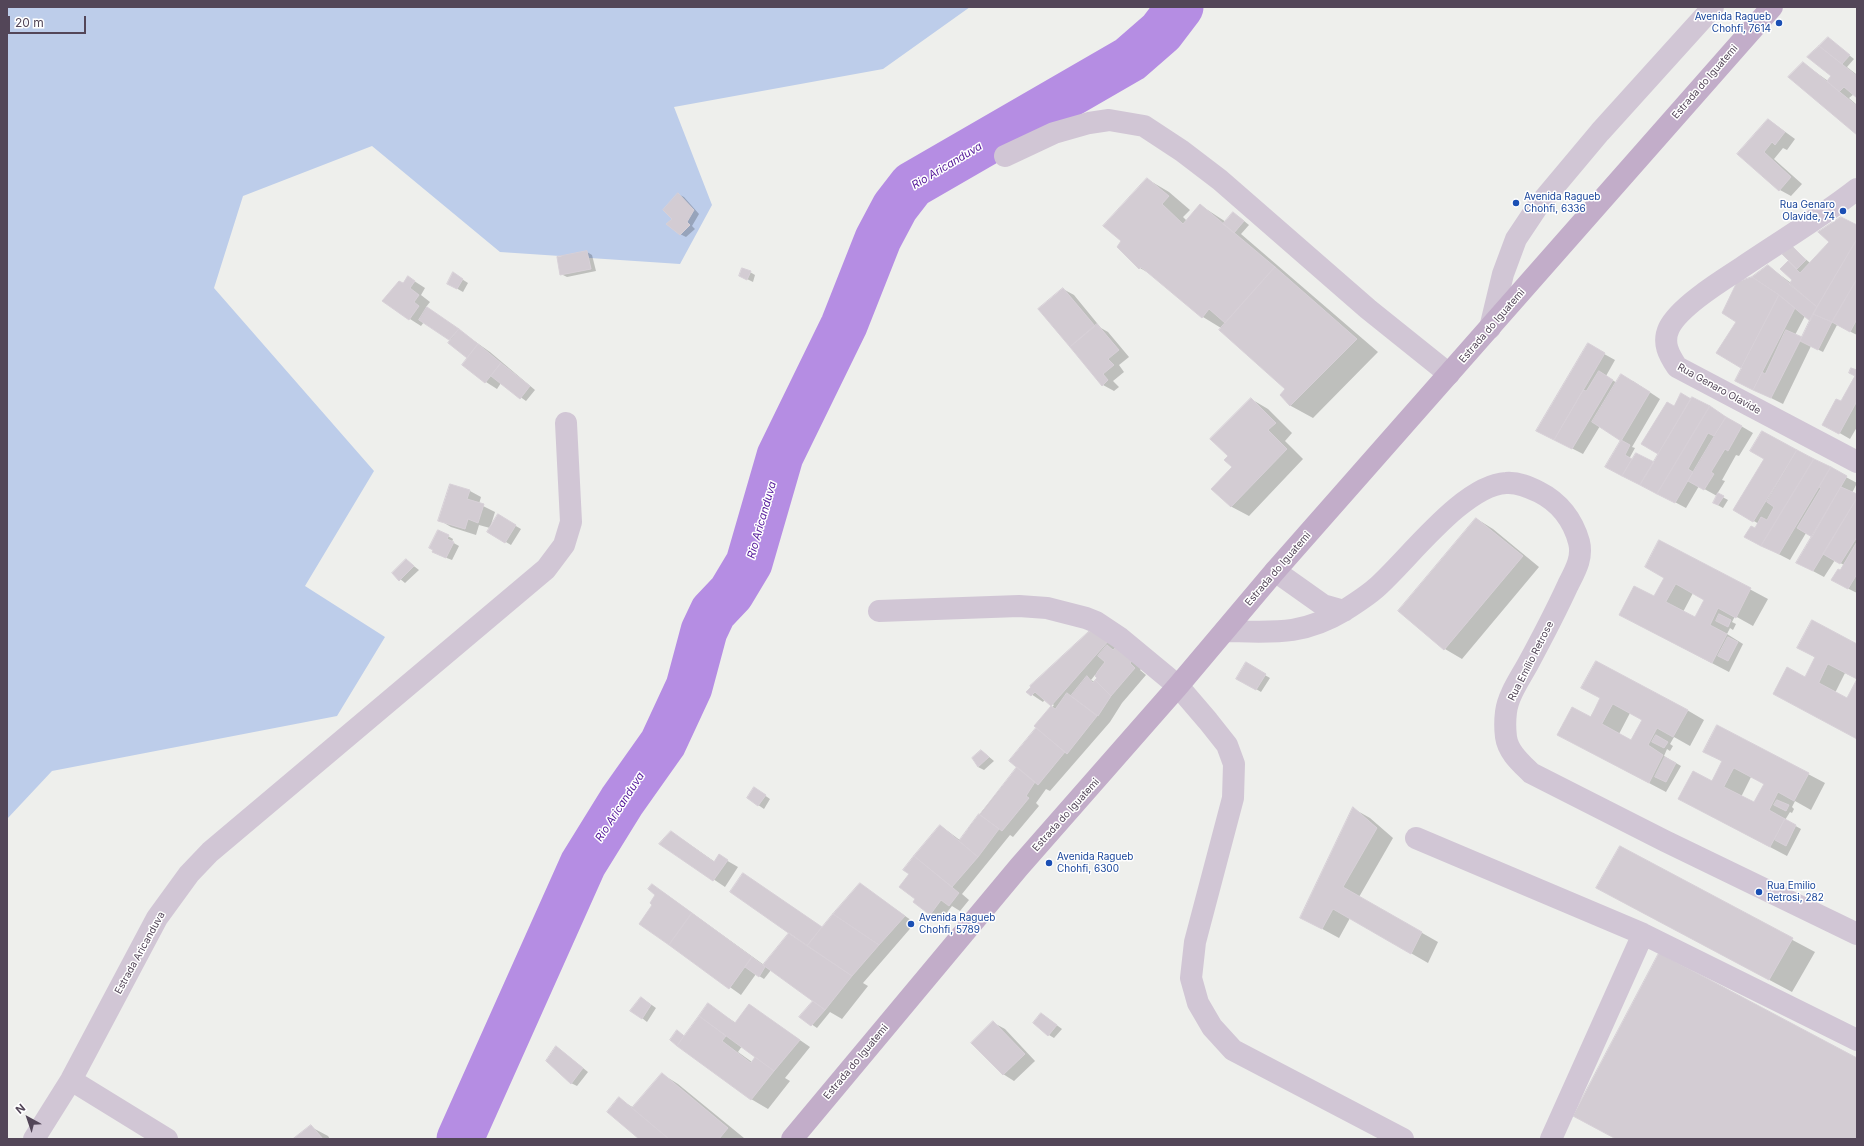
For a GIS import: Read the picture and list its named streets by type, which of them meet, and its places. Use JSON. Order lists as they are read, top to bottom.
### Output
{
  "streets": {
    "main road": ["Estrada do Iguatemi"],
    "street": ["Rua Genaro Olavide", "Rua Emílio Retrose", "Estrada Aricanduva"]
  },
  "crossings": [
    ["Estrada do Iguatemi", "Rua Emílio Retrose"]
  ],
  "water": ["Rio Aricanduva"],
  "places": [
    "Avenida Ragueb Chohfi, 7614",
    "Avenida Ragueb Chohfi, 6336",
    "Rua Genaro Olavide, 74",
    "Avenida Ragueb Chohfi, 6300",
    "Rua Emilio Retrosi, 282",
    "Avenida Ragueb Chohfi, 5789"
  ],
  "scale_bar": "20 m",
  "north": "top left"
}
